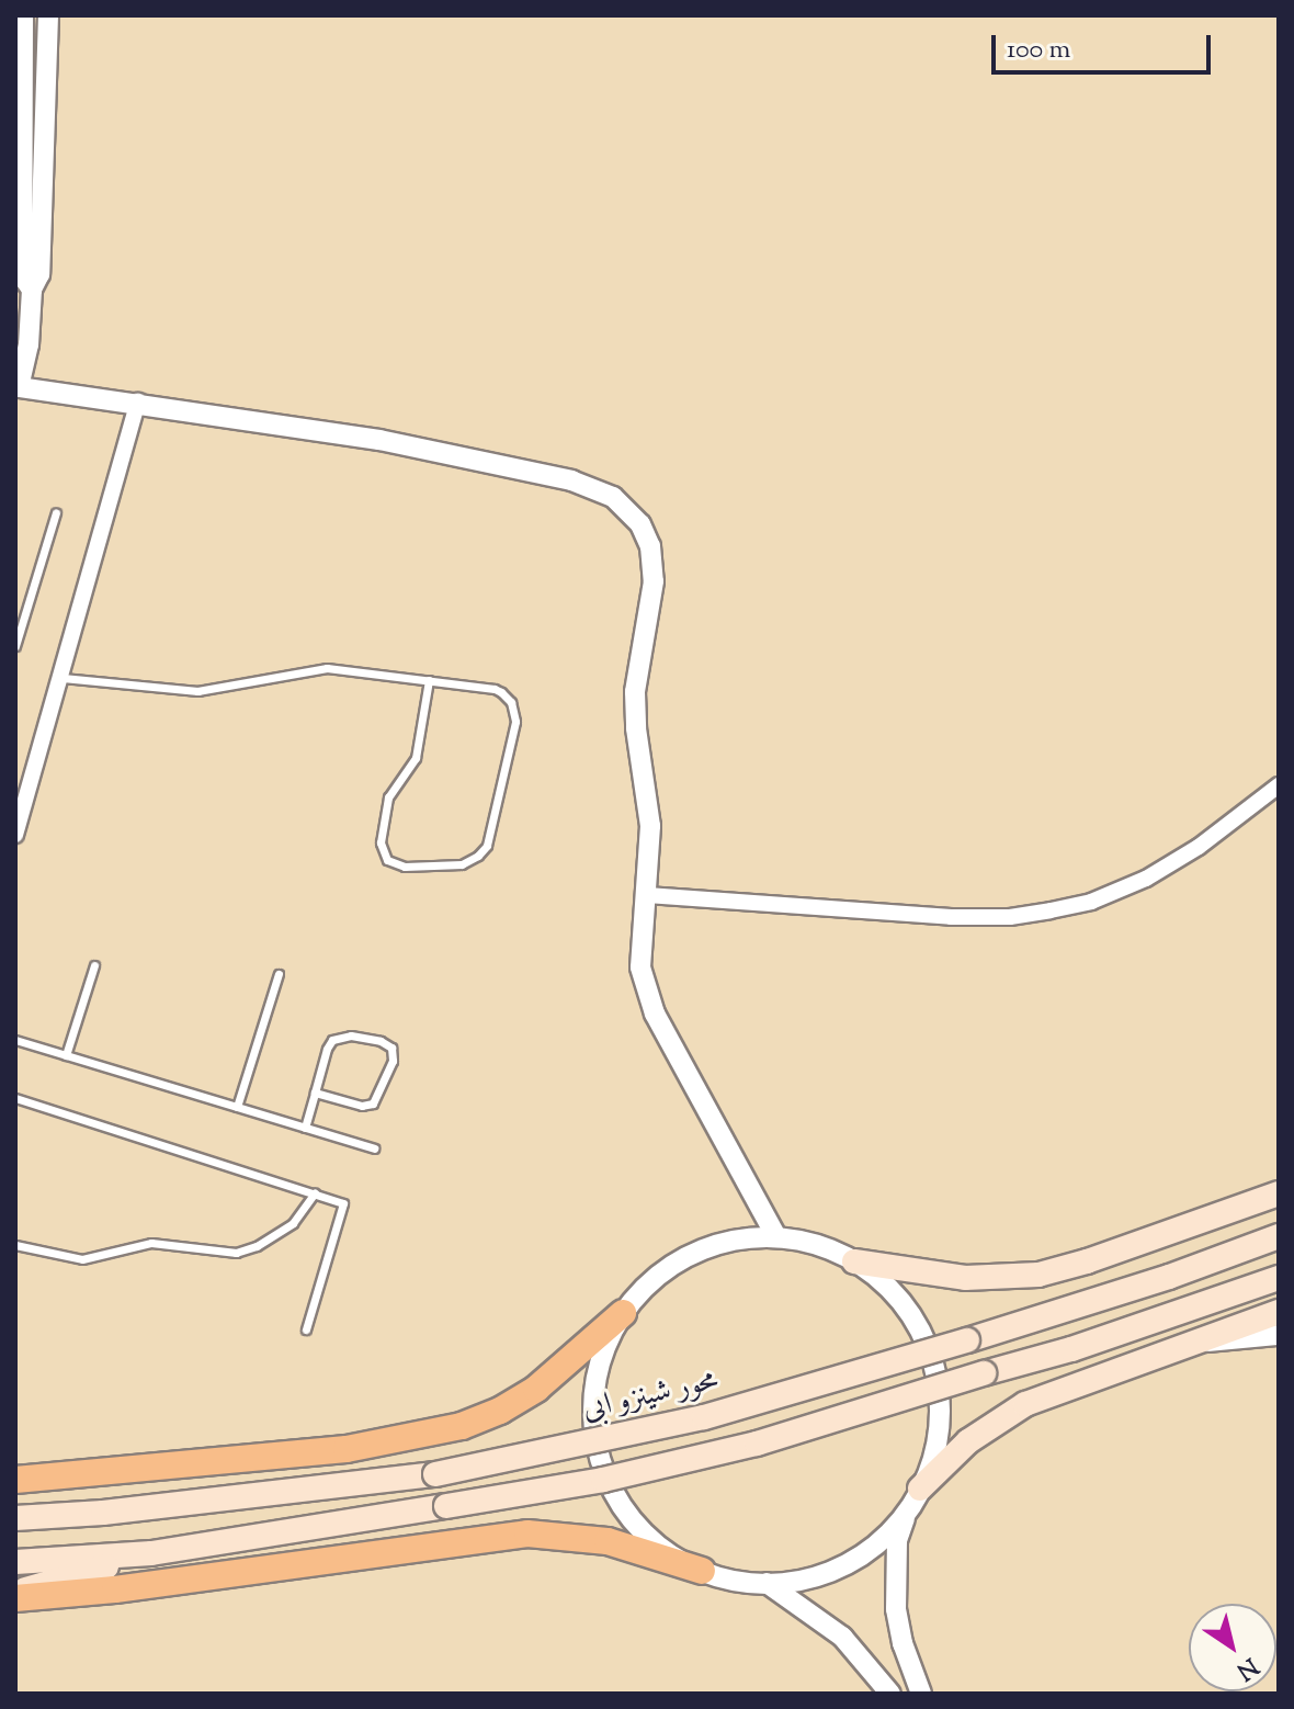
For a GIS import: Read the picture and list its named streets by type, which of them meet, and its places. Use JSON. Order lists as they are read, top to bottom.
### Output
{
  "streets": {
    "main road": ["محور شينزو ابى"]
  },
  "scale_bar": "100 m",
  "north": "bottom right"
}
